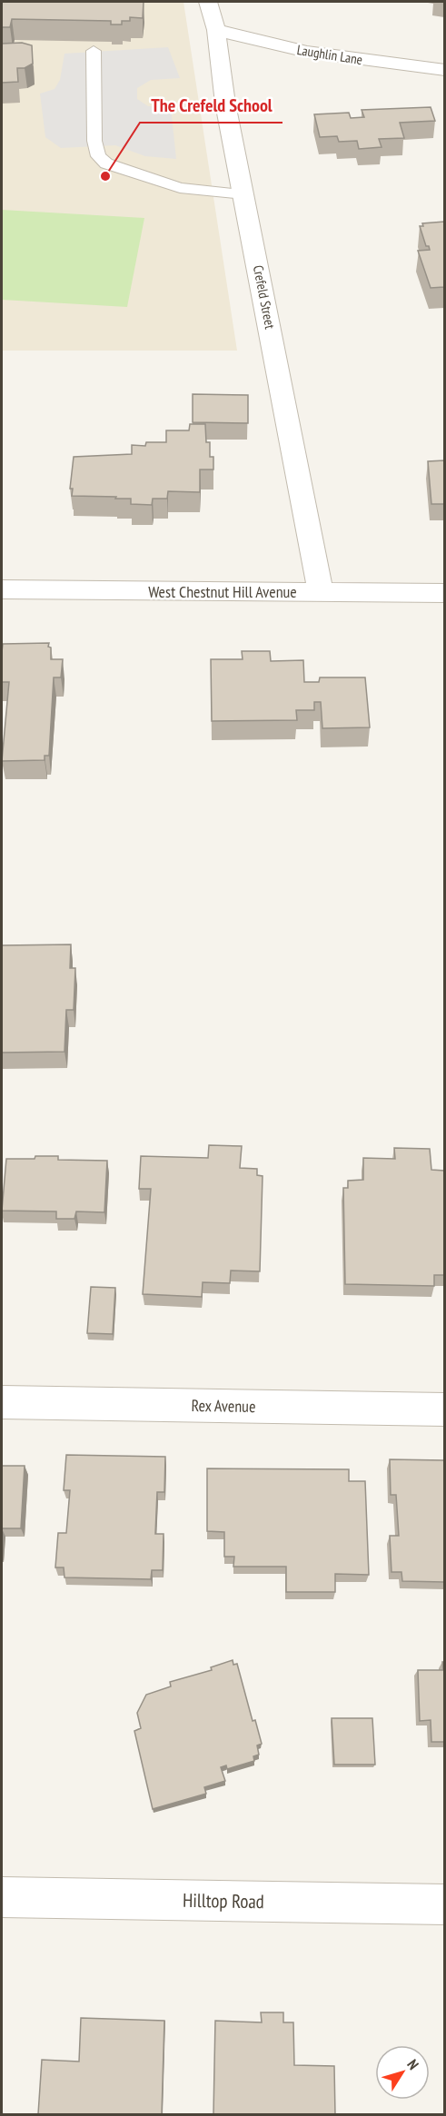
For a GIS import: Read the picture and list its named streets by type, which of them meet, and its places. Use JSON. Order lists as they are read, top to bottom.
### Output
{
  "streets": {
    "street": [
      "Laughlin Lane",
      "Crefeld Street",
      "West Chestnut Hill Avenue",
      "Rex Avenue",
      "Hilltop Road"
    ]
  },
  "crossings": [
    ["Laughlin Lane", "Crefeld Street"],
    ["Crefeld Street", "West Chestnut Hill Avenue"]
  ],
  "places": ["The Crefeld School"],
  "north": "top right"
}
